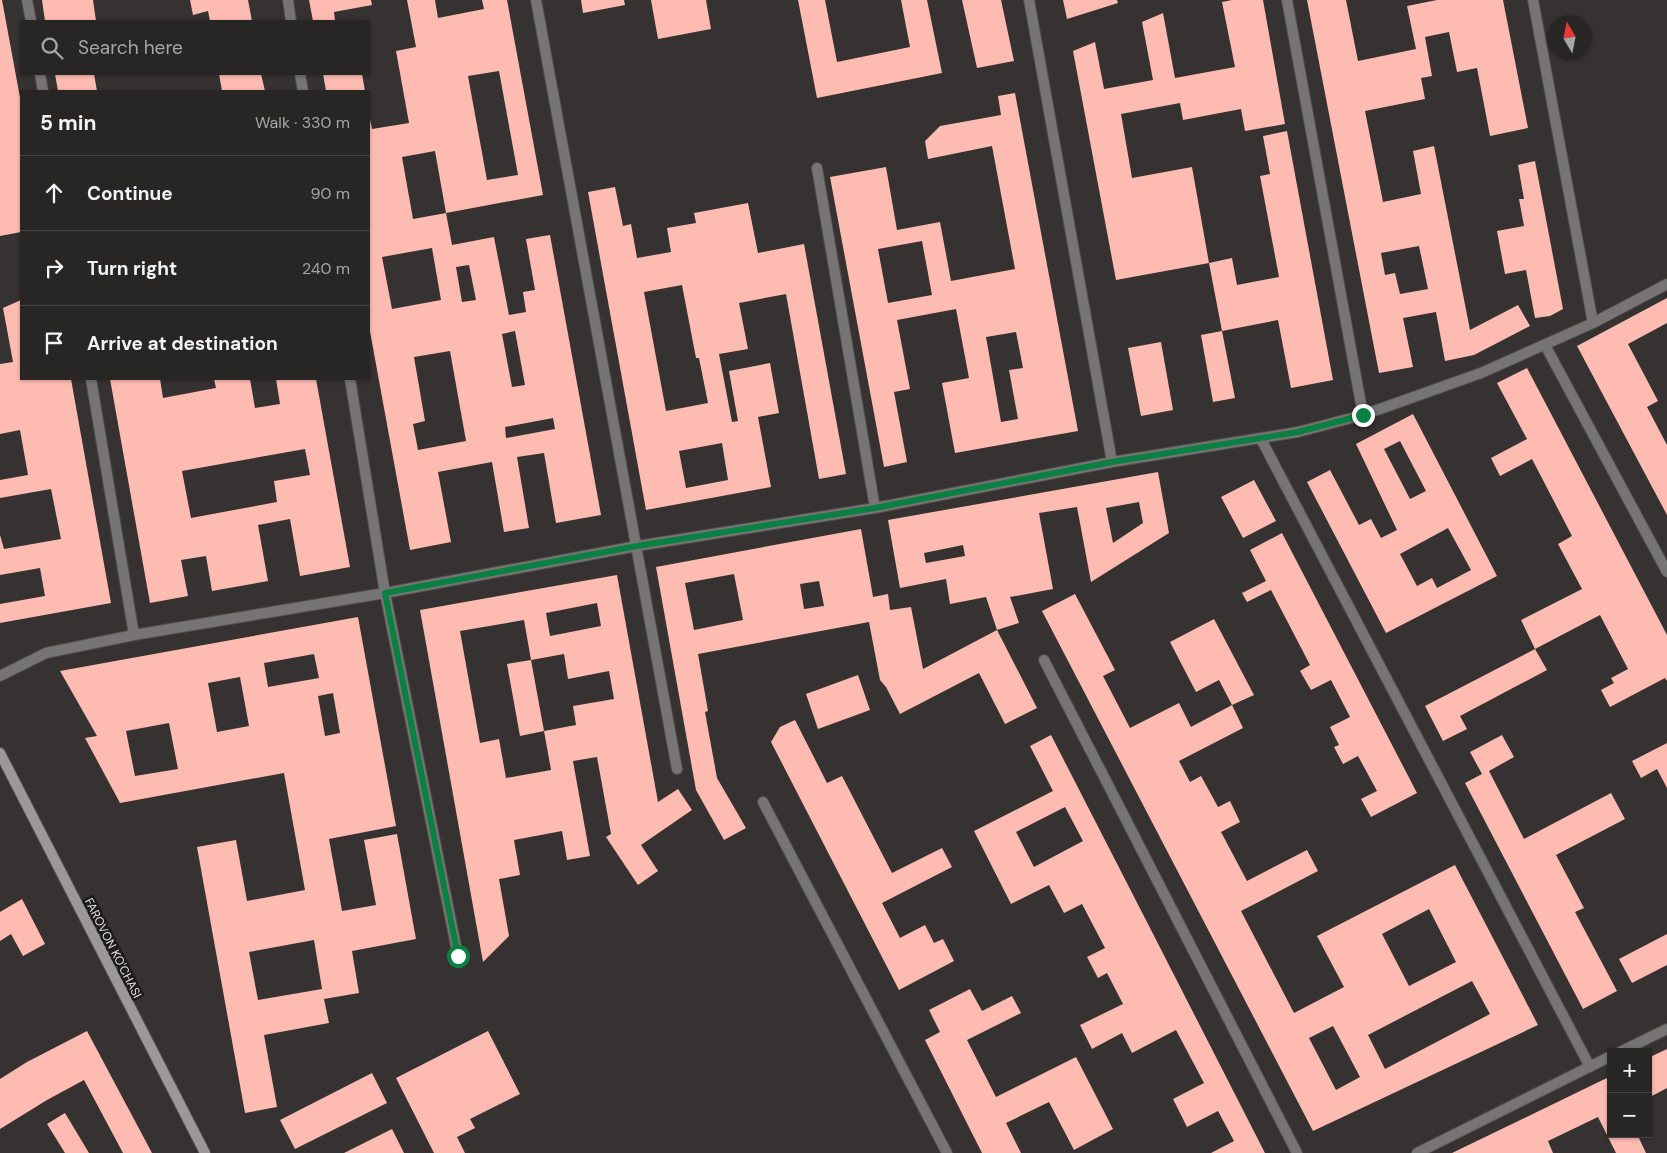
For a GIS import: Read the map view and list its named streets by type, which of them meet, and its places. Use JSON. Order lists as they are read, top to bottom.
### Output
{
  "streets": {
    "street": ["FAROVON KO'CHASI"]
  },
  "north": "top",
  "page": {
    "search": "Search here",
    "heading": ["5 min", "Walk · 330 m"],
    "list": [
      ["Continue", "90 m"],
      ["Turn right", "240 m"],
      "Arrive at destination"
    ],
    "map_buttons": ["+", "−"]
  }
}
